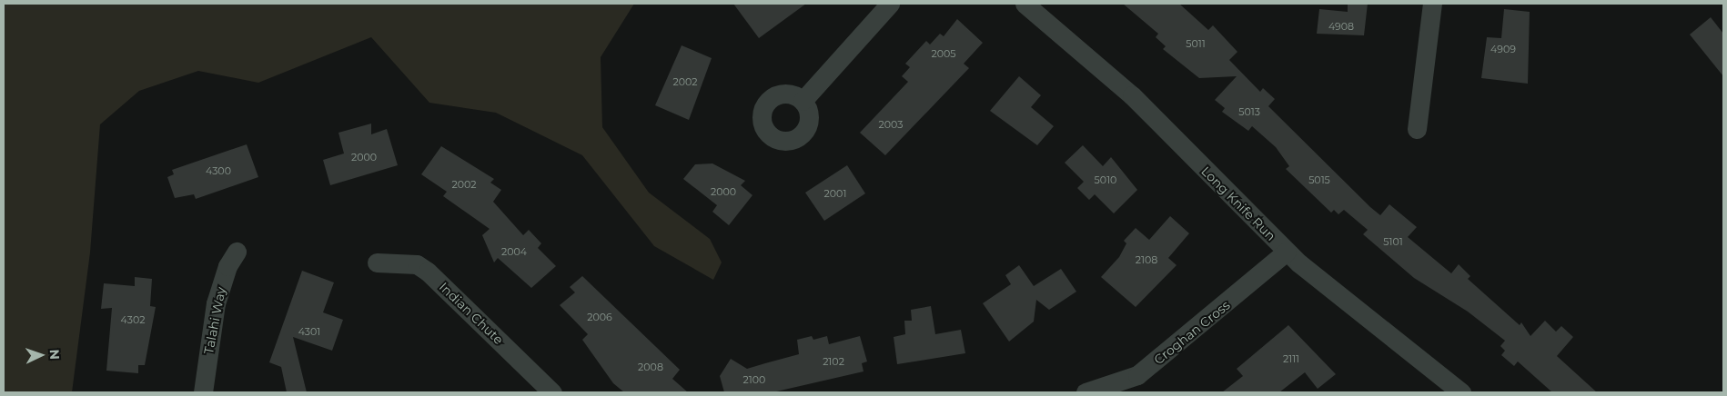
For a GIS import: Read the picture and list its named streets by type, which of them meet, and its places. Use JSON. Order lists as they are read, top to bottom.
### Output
{
  "streets": {
    "street": [
      "Long Knife Run",
      "Indian Chute",
      "Talahi Way",
      "Croghan Cross"
    ]
  },
  "crossings": [
    ["Long Knife Run", "Croghan Cross"]
  ],
  "house_numbers": [
    "4908",
    "5011",
    "4909",
    "2005",
    "2002",
    "5013",
    "2003",
    "2000",
    "4300",
    "5010",
    "5015",
    "2002",
    "2000",
    "2001",
    "5101",
    "2004",
    "2108",
    "2006",
    "4302",
    "4301",
    "2111",
    "2102",
    "2008",
    "2100"
  ],
  "north": "right"
}
